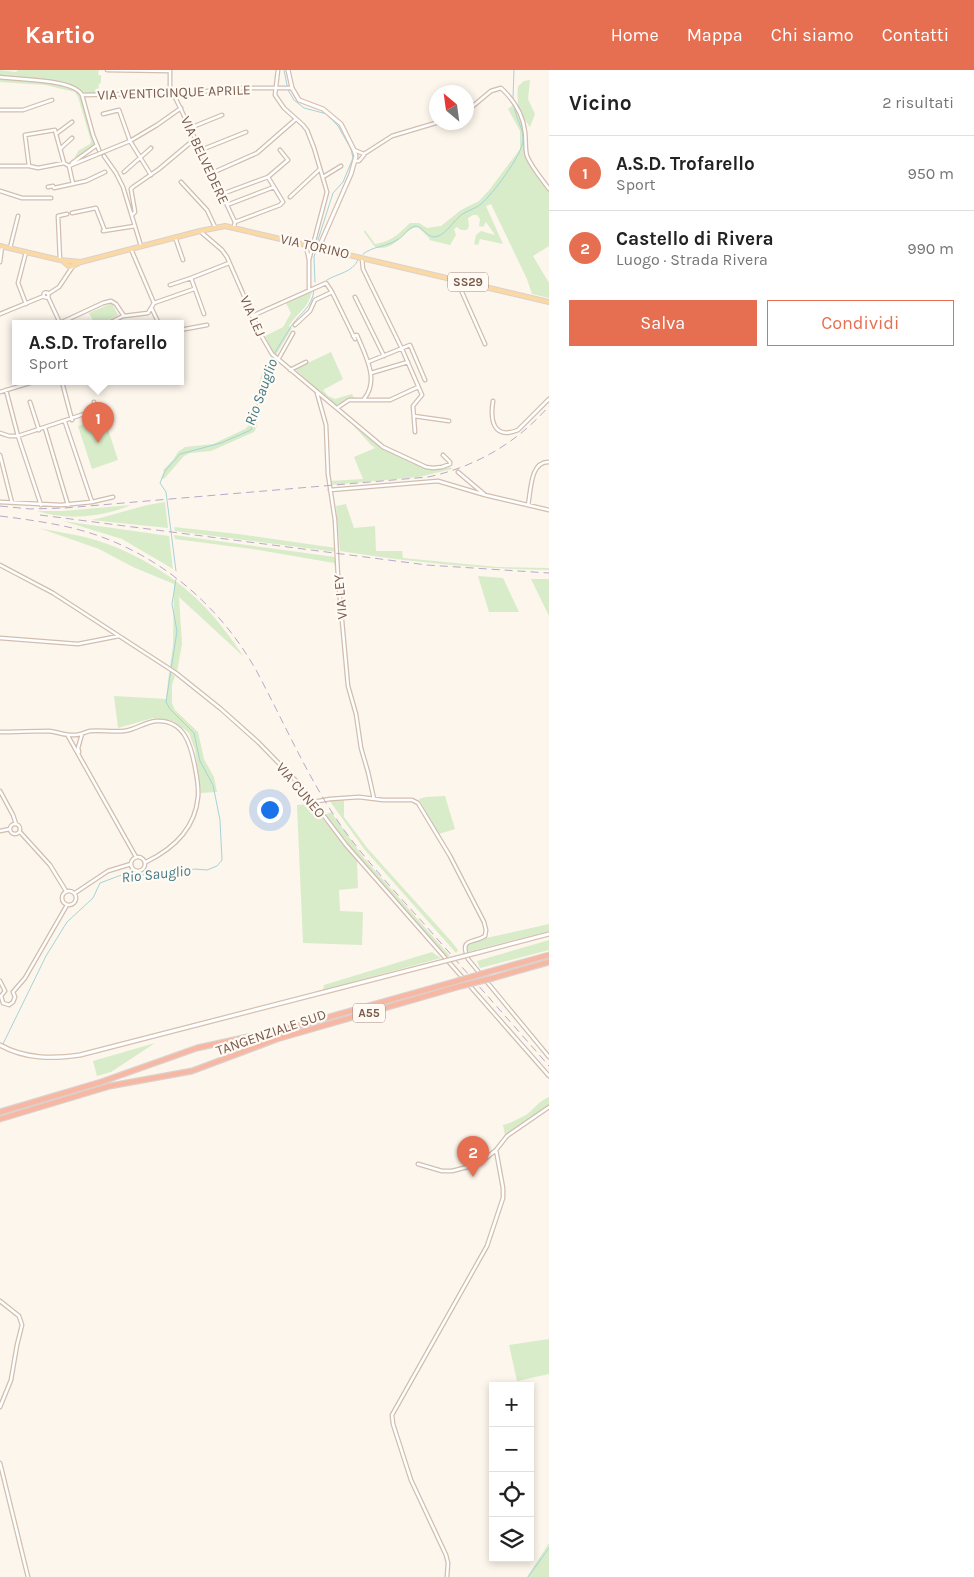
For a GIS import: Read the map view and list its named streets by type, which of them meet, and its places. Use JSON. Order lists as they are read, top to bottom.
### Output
{
  "streets": {
    "highway": ["A55", "TANGENZIALE SUD"],
    "main road": ["VIA TORINO", "SS29"],
    "street": [
      "VIA VENTICINQUE APRILE",
      "VIA BELVEDERE",
      "VIA LEJ",
      "VIA LEY",
      "VIA CUNEO"
    ]
  },
  "crossings": [
    ["VIA VENTICINQUE APRILE", "VIA BELVEDERE"],
    ["VIA BELVEDERE", "VIA TORINO"],
    ["VIA TORINO", "VIA LEJ"],
    ["VIA LEJ", "VIA LEY"]
  ],
  "water": ["Rio Sauglio"],
  "north": "top left",
  "page": {
    "header": "Kartio",
    "nav": [
      "Home",
      "Mappa",
      "Chi siamo",
      "Contatti"
    ],
    "heading": ["Vicino", "2 risultati"],
    "list": [
      {
        "mark": "1",
        "name": "A.S.D. Trofarello",
        "note": "Sport",
        "value": "950 m"
      },
      {
        "mark": "2",
        "name": "Castello di Rivera",
        "note": "Luogo · Strada Rivera",
        "value": "990 m"
      }
    ],
    "buttons": ["Salva", "Condividi"],
    "popup": ["A.S.D. Trofarello", "Sport"],
    "pins": ["1", "2"],
    "map_buttons": ["+", "−"]
  }
}
